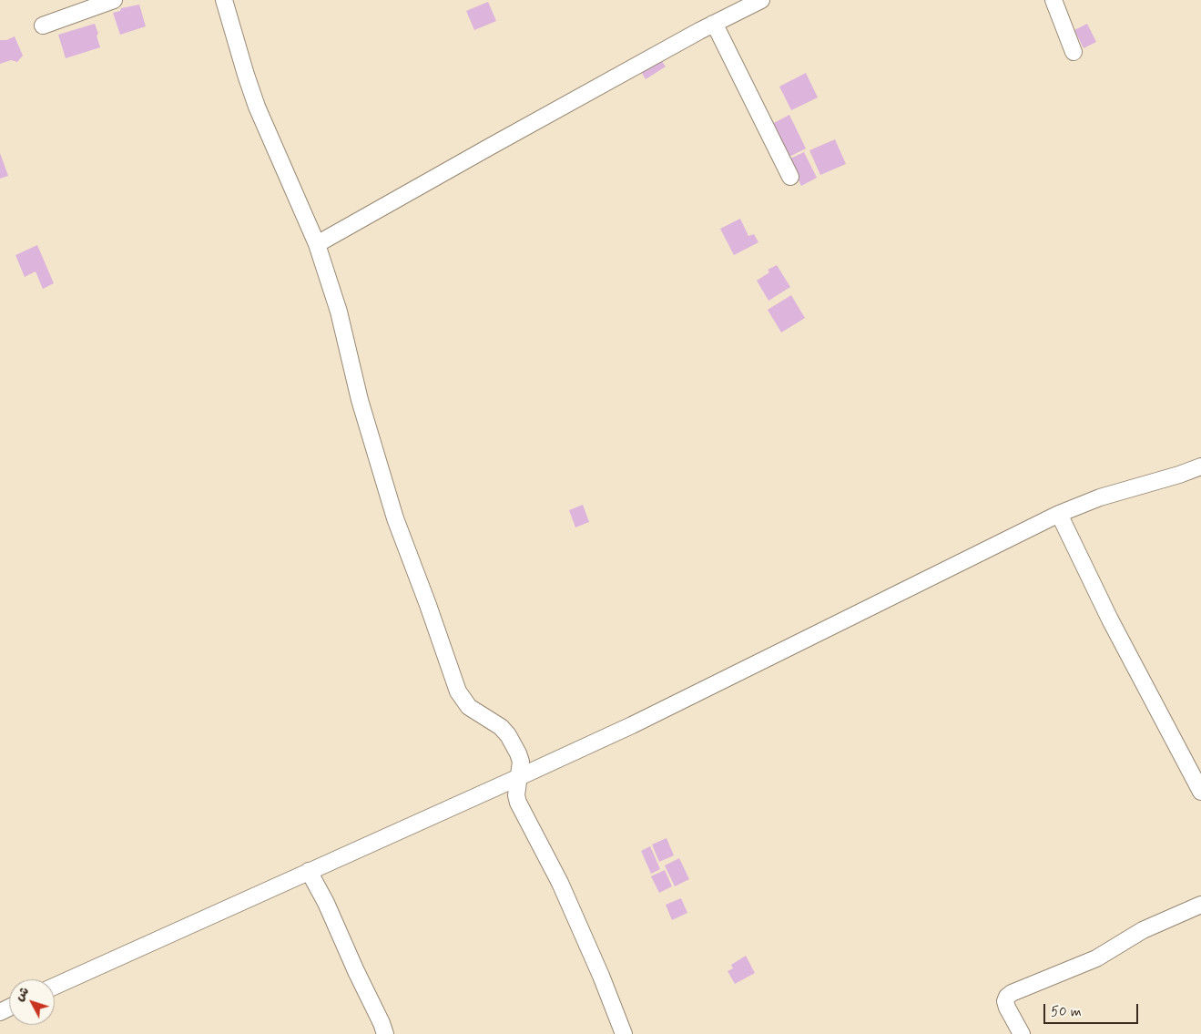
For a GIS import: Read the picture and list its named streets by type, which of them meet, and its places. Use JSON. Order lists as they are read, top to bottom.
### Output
{
  "scale_bar": "50 m",
  "north": "top left"
}
